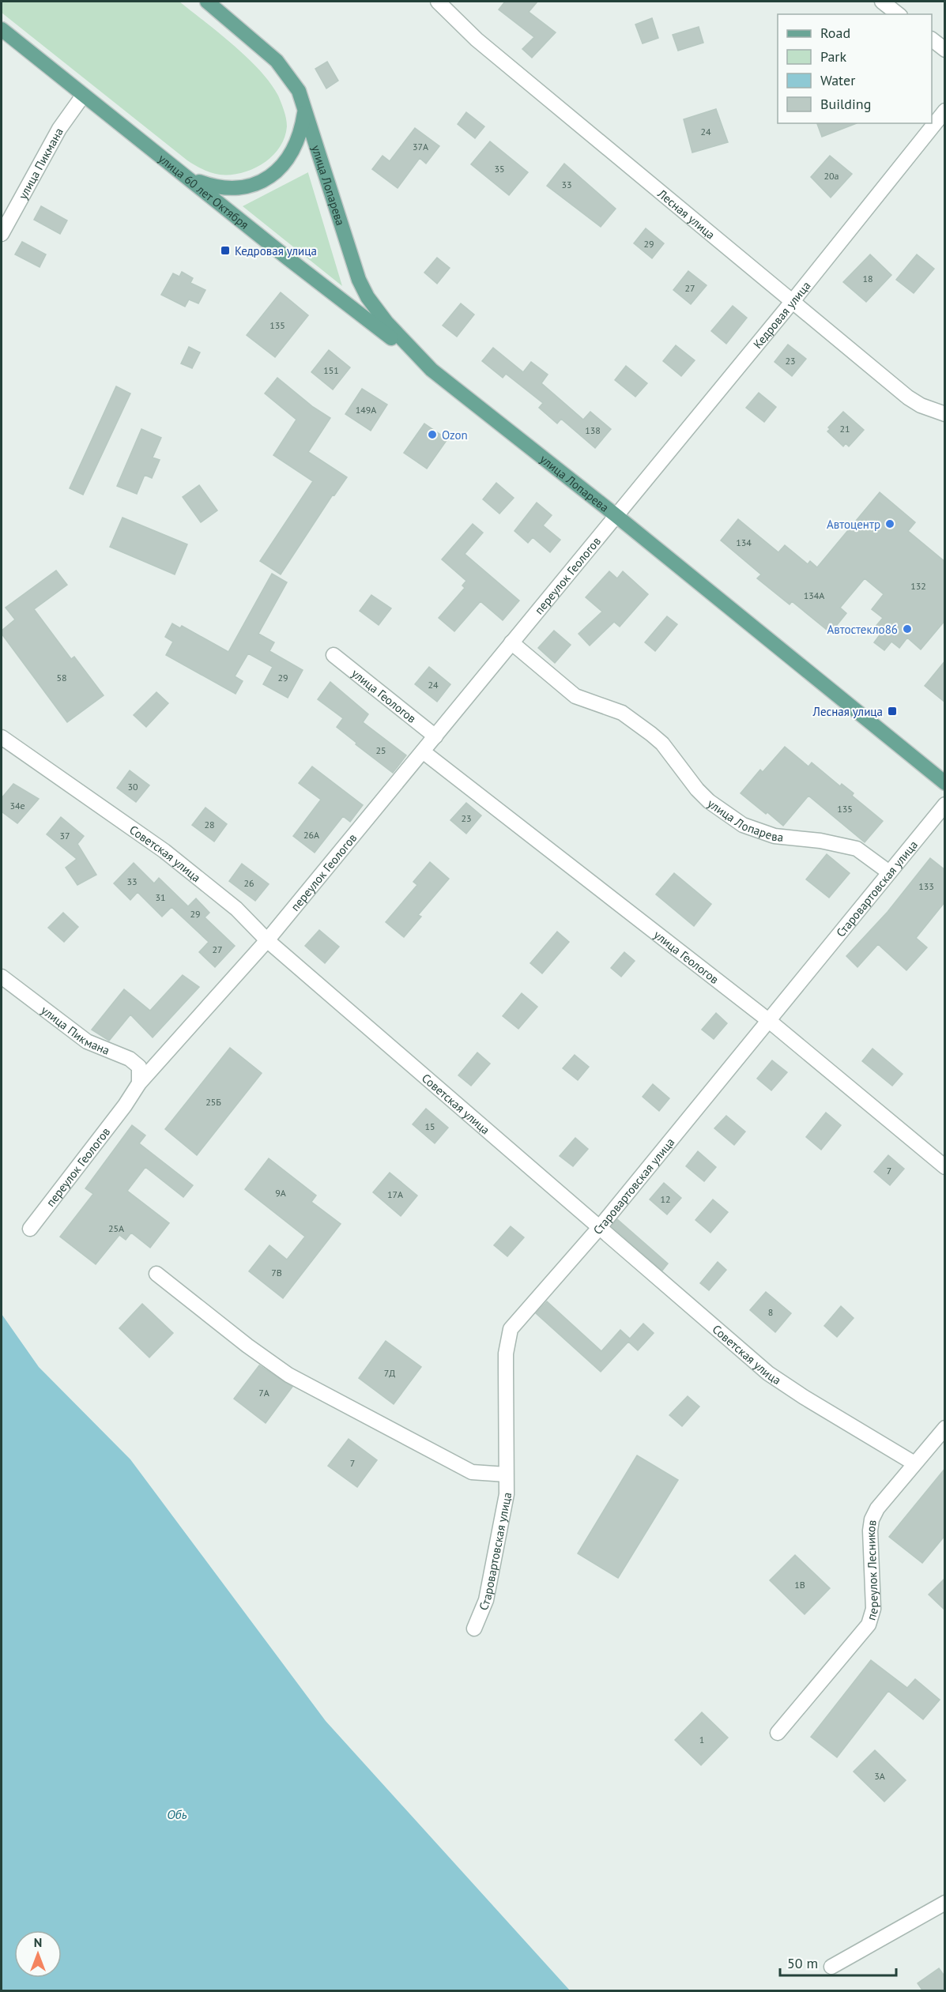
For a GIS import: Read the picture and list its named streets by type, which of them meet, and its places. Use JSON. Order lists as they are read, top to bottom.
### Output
{
  "streets": {
    "main road": ["улица Лопарева", "улица 60 лет Октября"],
    "street": [
      "улица Пикмана",
      "Лесная улица",
      "Кедровая улица",
      "переулок Геологов",
      "улица Геологов",
      "Советская улица",
      "Старовартовская улица",
      "переулок Лесников"
    ]
  },
  "crossings": [
    ["улица Пикмана", "улица 60 лет Октября"],
    ["улица Пикмана", "переулок Геологов"],
    ["улица Лопарева", "улица 60 лет Октября"],
    ["улица Лопарева", "Кедровая улица"],
    ["улица Лопарева", "переулок Геологов"],
    ["улица Лопарева", "Старовартовская улица"],
    ["Лесная улица", "Кедровая улица"],
    ["Кедровая улица", "переулок Геологов"],
    ["переулок Геологов", "улица Геологов"],
    ["переулок Геологов", "Советская улица"],
    ["улица Геологов", "Старовартовская улица"],
    ["Советская улица", "Старовартовская улица"],
    ["Советская улица", "переулок Лесников"]
  ],
  "water": ["Обь"],
  "places": {
    "transit": ["Кедровая улица", "Лесная улица"],
    "other": ["Ozon", "Автоцентр", "Автостекло86"]
  },
  "house_numbers": [
    "24",
    "37А",
    "35",
    "20а",
    "33",
    "29",
    "18",
    "27",
    "135",
    "23",
    "151",
    "149А",
    "21",
    "138",
    "134",
    "132",
    "134А",
    "58",
    "29",
    "24",
    "25",
    "30",
    "34е",
    "135",
    "23",
    "28",
    "26А",
    "37",
    "33",
    "26",
    "133",
    "31",
    "29",
    "27",
    "25Б",
    "15",
    "7",
    "9А",
    "17А",
    "12",
    "25А",
    "7В",
    "8",
    "7Д",
    "7А",
    "7",
    "1В",
    "1",
    "3А"
  ],
  "legend": [
    "Road",
    "Park",
    "Water",
    "Building"
  ],
  "scale_bar": "50 m",
  "north": "top"
}
